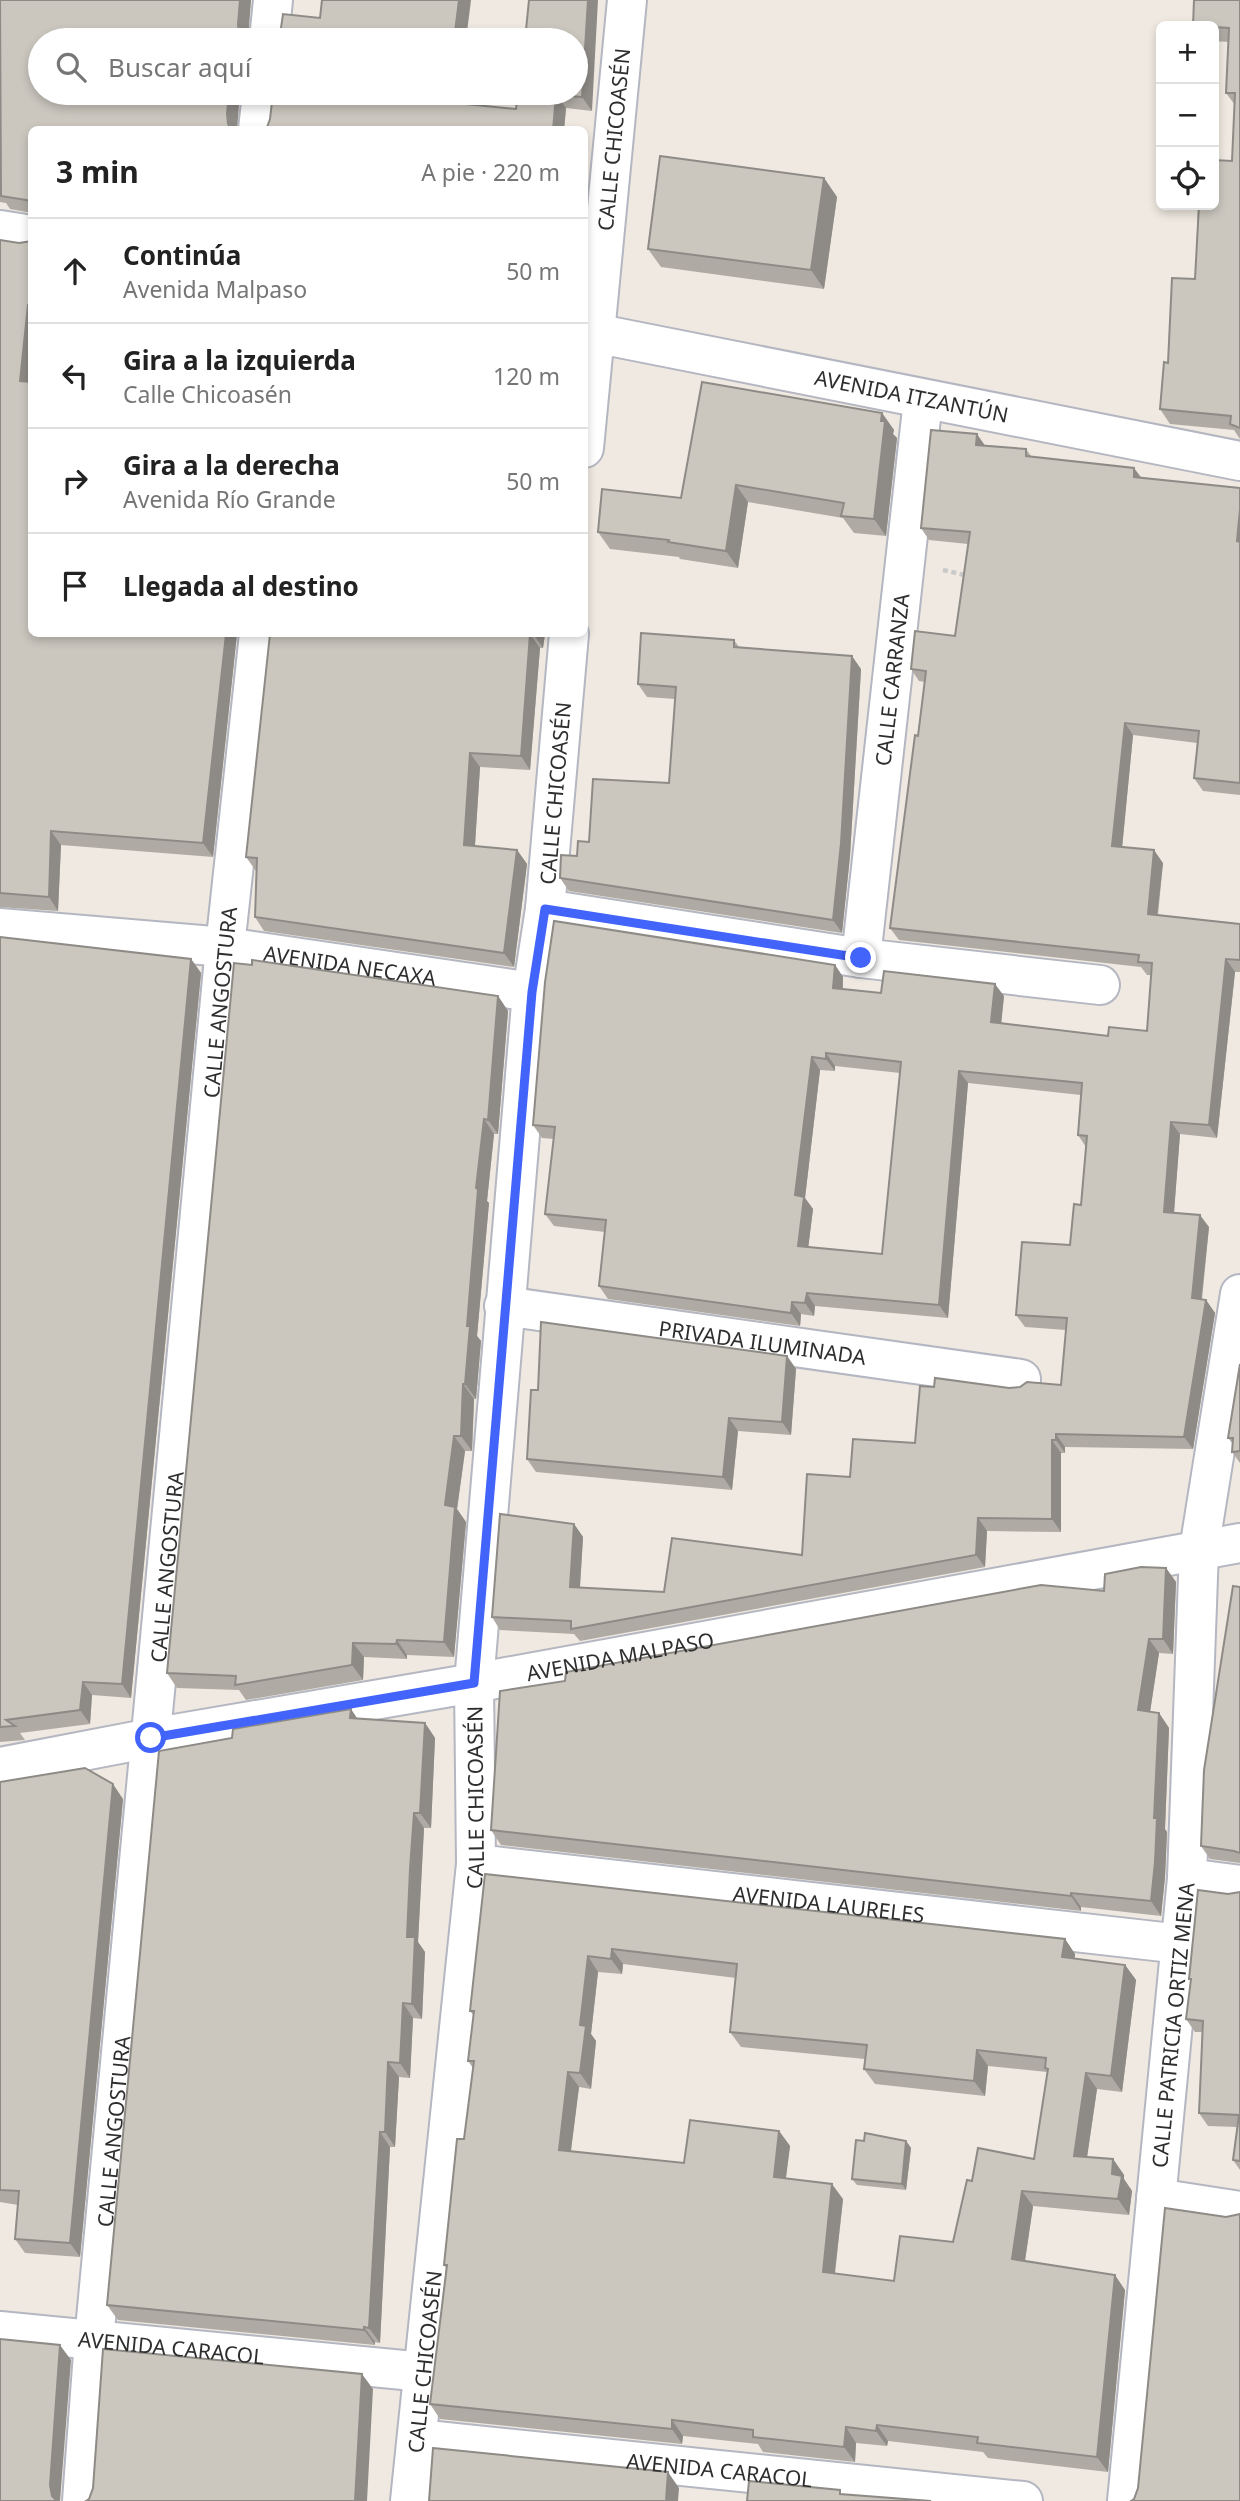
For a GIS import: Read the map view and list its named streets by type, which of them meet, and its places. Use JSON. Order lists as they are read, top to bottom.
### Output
{
  "streets": {
    "street": [
      "CALLE CHICOASÉN",
      "AVENIDA ITZANTÚN",
      "CALLE CARRANZA",
      "AVENIDA NECAXA",
      "CALLE ANGOSTURA",
      "PRIVADA ILUMINADA",
      "AVENIDA MALPASO",
      "AVENIDA LAURELES",
      "CALLE PATRICIA ORTIZ MENA",
      "AVENIDA CARACOL"
    ]
  },
  "crossings": [
    ["CALLE CHICOASÉN", "AVENIDA ITZANTÚN"],
    ["CALLE CHICOASÉN", "AVENIDA NECAXA"],
    ["CALLE CHICOASÉN", "PRIVADA ILUMINADA"],
    ["CALLE CHICOASÉN", "AVENIDA MALPASO"],
    ["CALLE CHICOASÉN", "AVENIDA LAURELES"],
    ["CALLE CHICOASÉN", "AVENIDA CARACOL"],
    ["AVENIDA ITZANTÚN", "CALLE CARRANZA"],
    ["AVENIDA NECAXA", "CALLE ANGOSTURA"],
    ["CALLE ANGOSTURA", "AVENIDA MALPASO"],
    ["CALLE ANGOSTURA", "AVENIDA CARACOL"],
    ["AVENIDA MALPASO", "CALLE PATRICIA ORTIZ MENA"],
    ["AVENIDA LAURELES", "CALLE PATRICIA ORTIZ MENA"]
  ],
  "page": {
    "map_buttons": ["+", "−"],
    "search": "Buscar aquí",
    "heading": ["3 min", "A pie · 220 m"],
    "list": [
      ["Continúa", "Avenida Malpaso", "50 m"],
      ["Gira a la izquierda", "Calle Chicoasén", "120 m"],
      ["Gira a la derecha", "Avenida Río Grande", "50 m"],
      "Llegada al destino"
    ]
  }
}
